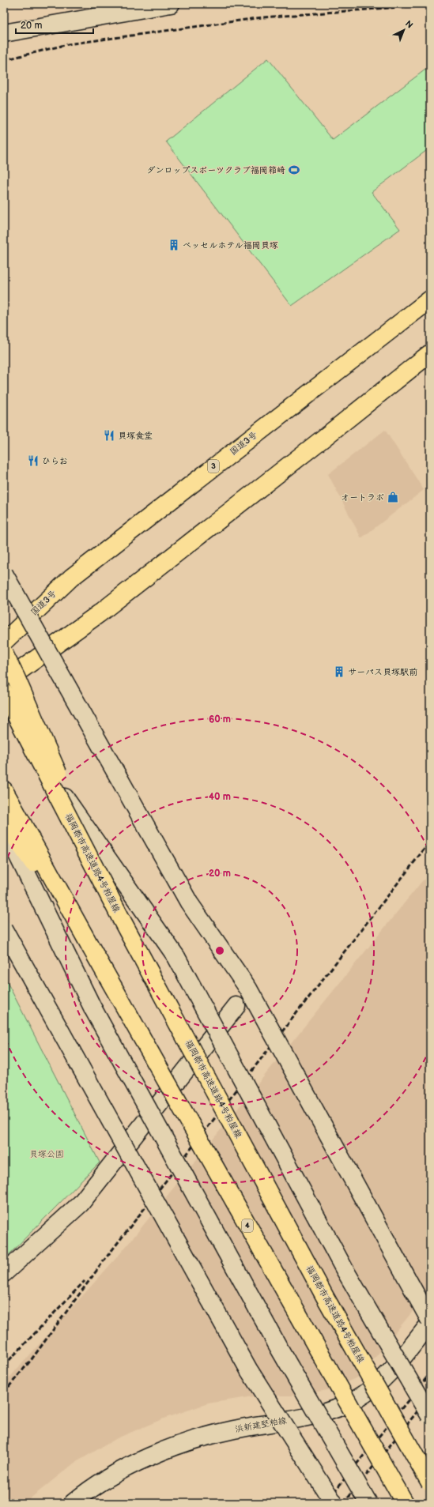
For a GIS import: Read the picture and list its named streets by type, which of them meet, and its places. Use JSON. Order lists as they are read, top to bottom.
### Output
{
  "streets": {
    "highway": [
      "国道3号",
      "3",
      "福岡都市高速道路4号粕屋線",
      "4"
    ],
    "street": ["浜新建堅粕線"]
  },
  "parks": ["貝塚公園"],
  "places": {
    "sports": ["ダンロップスポーツクラブ福岡箱崎"],
    "building": ["ベッセルホテル福岡貝塚", "サーパス貝塚駅前"],
    "restaurant": ["貝塚食堂", "ひらお"],
    "shop": ["オートラボ"]
  },
  "scale_bar": "20 m",
  "north": "top right",
  "rings": ["60 m", "40 m", "20 m"]
}
